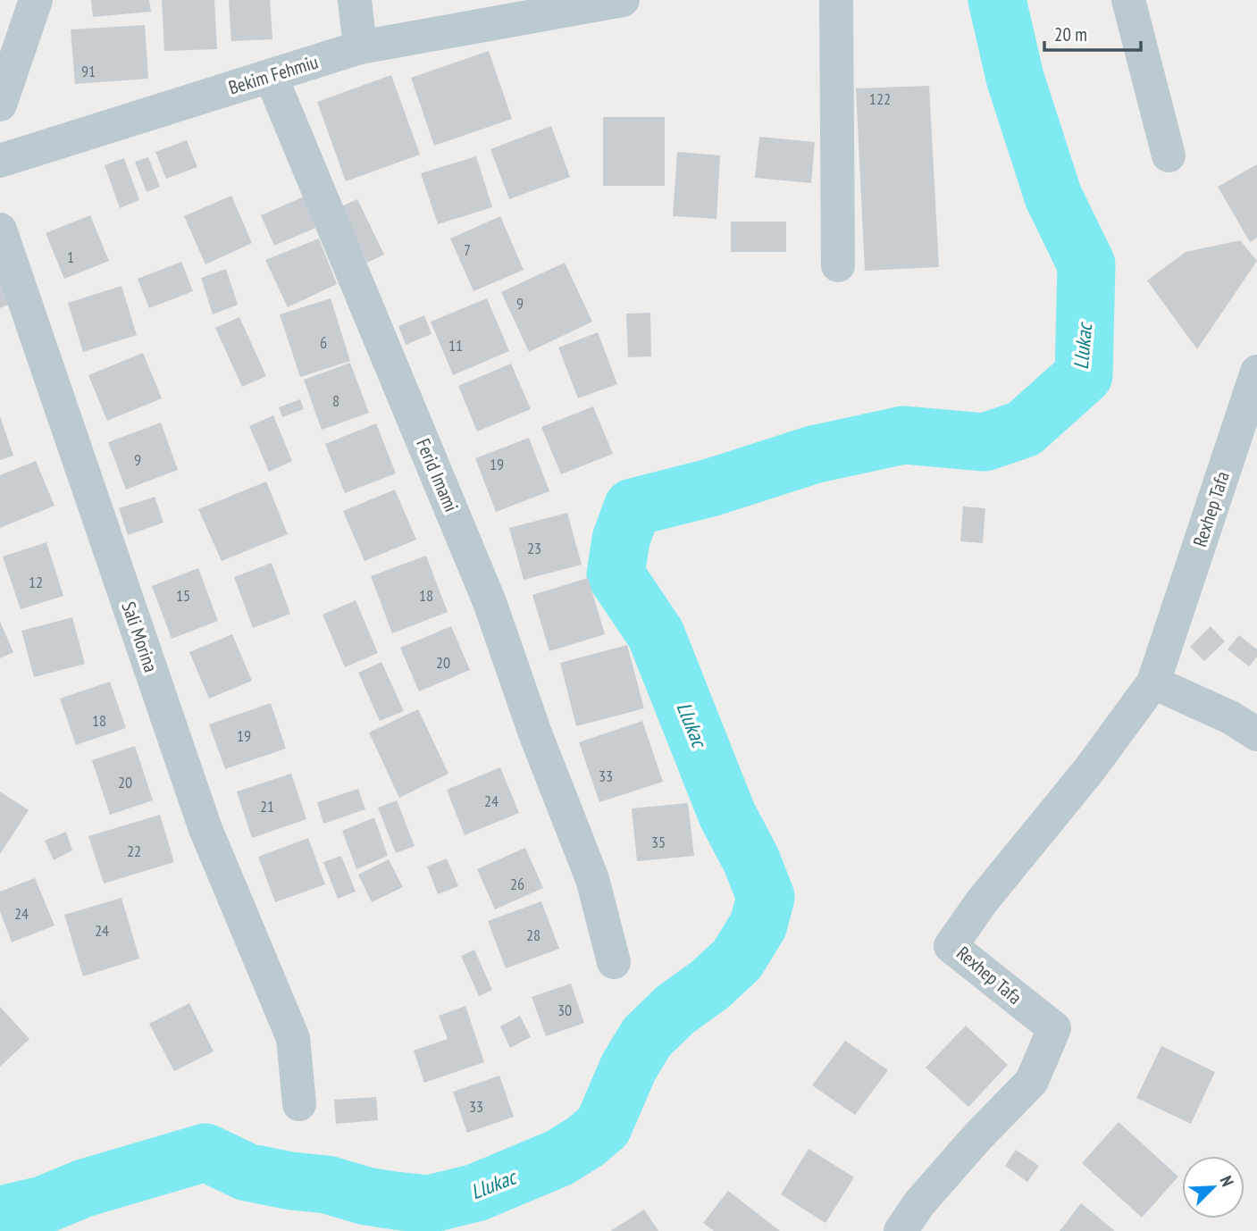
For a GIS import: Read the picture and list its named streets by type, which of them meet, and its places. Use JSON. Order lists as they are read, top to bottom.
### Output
{
  "streets": {
    "street": [
      "Bekim Fehmiu",
      "Ferid Imami",
      "Rexhep Tafa",
      "Sali Morina"
    ]
  },
  "crossings": [
    ["Bekim Fehmiu", "Ferid Imami"]
  ],
  "water": ["Llukac"],
  "house_numbers": [
    "91",
    "122",
    "7",
    "1",
    "9",
    "6",
    "11",
    "8",
    "9",
    "19",
    "23",
    "12",
    "15",
    "18",
    "20",
    "18",
    "19",
    "33",
    "20",
    "24",
    "21",
    "35",
    "22",
    "26",
    "24",
    "24",
    "28",
    "30",
    "33"
  ],
  "scale_bar": "20 m",
  "north": "top right"
}
